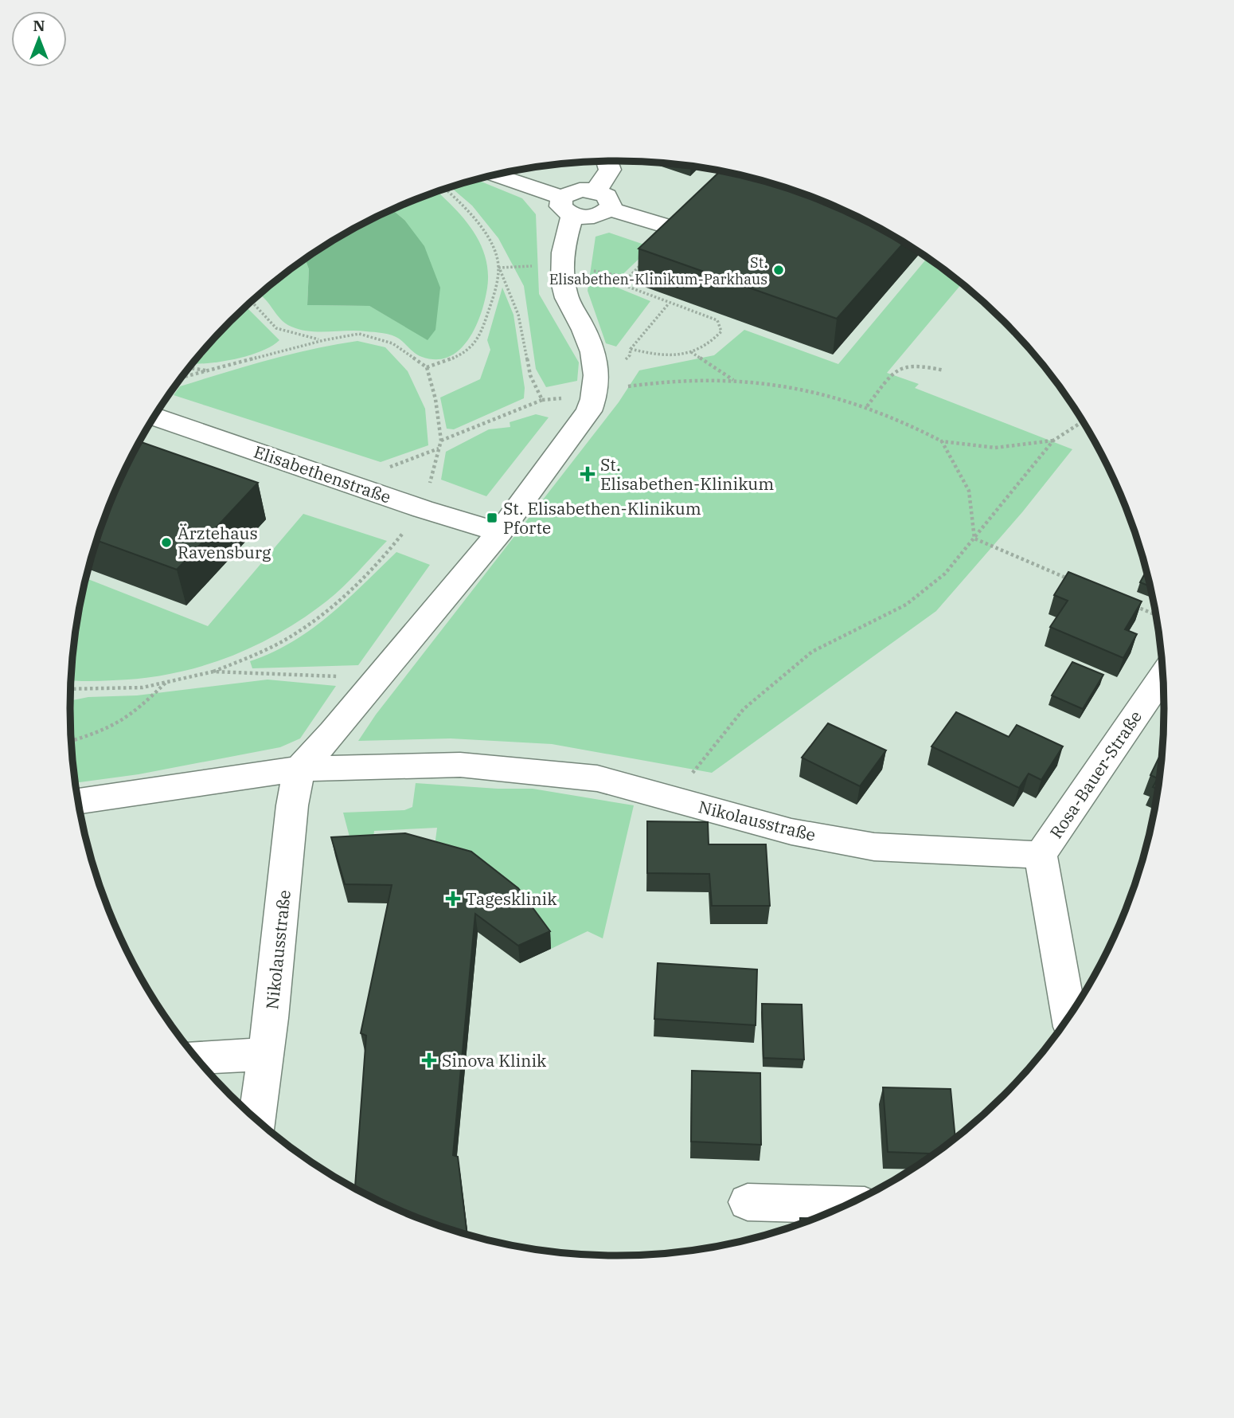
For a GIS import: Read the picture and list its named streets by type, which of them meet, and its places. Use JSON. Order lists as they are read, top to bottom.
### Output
{
  "streets": {
    "street": ["Elisabethenstraße", "Rosa-Bauer-Straße", "Nikolausstraße"]
  },
  "crossings": [
    ["Rosa-Bauer-Straße", "Nikolausstraße"]
  ],
  "places": {
    "other": ["St. Elisabethen-Klinikum-Parkhaus", "Ärztehaus Ravensburg"],
    "health": ["St. Elisabethen-Klinikum", "Tagesklinik", "Sinova Klinik"],
    "transit": ["St. Elisabethen-Klinikum Pforte"]
  },
  "north": "top"
}
